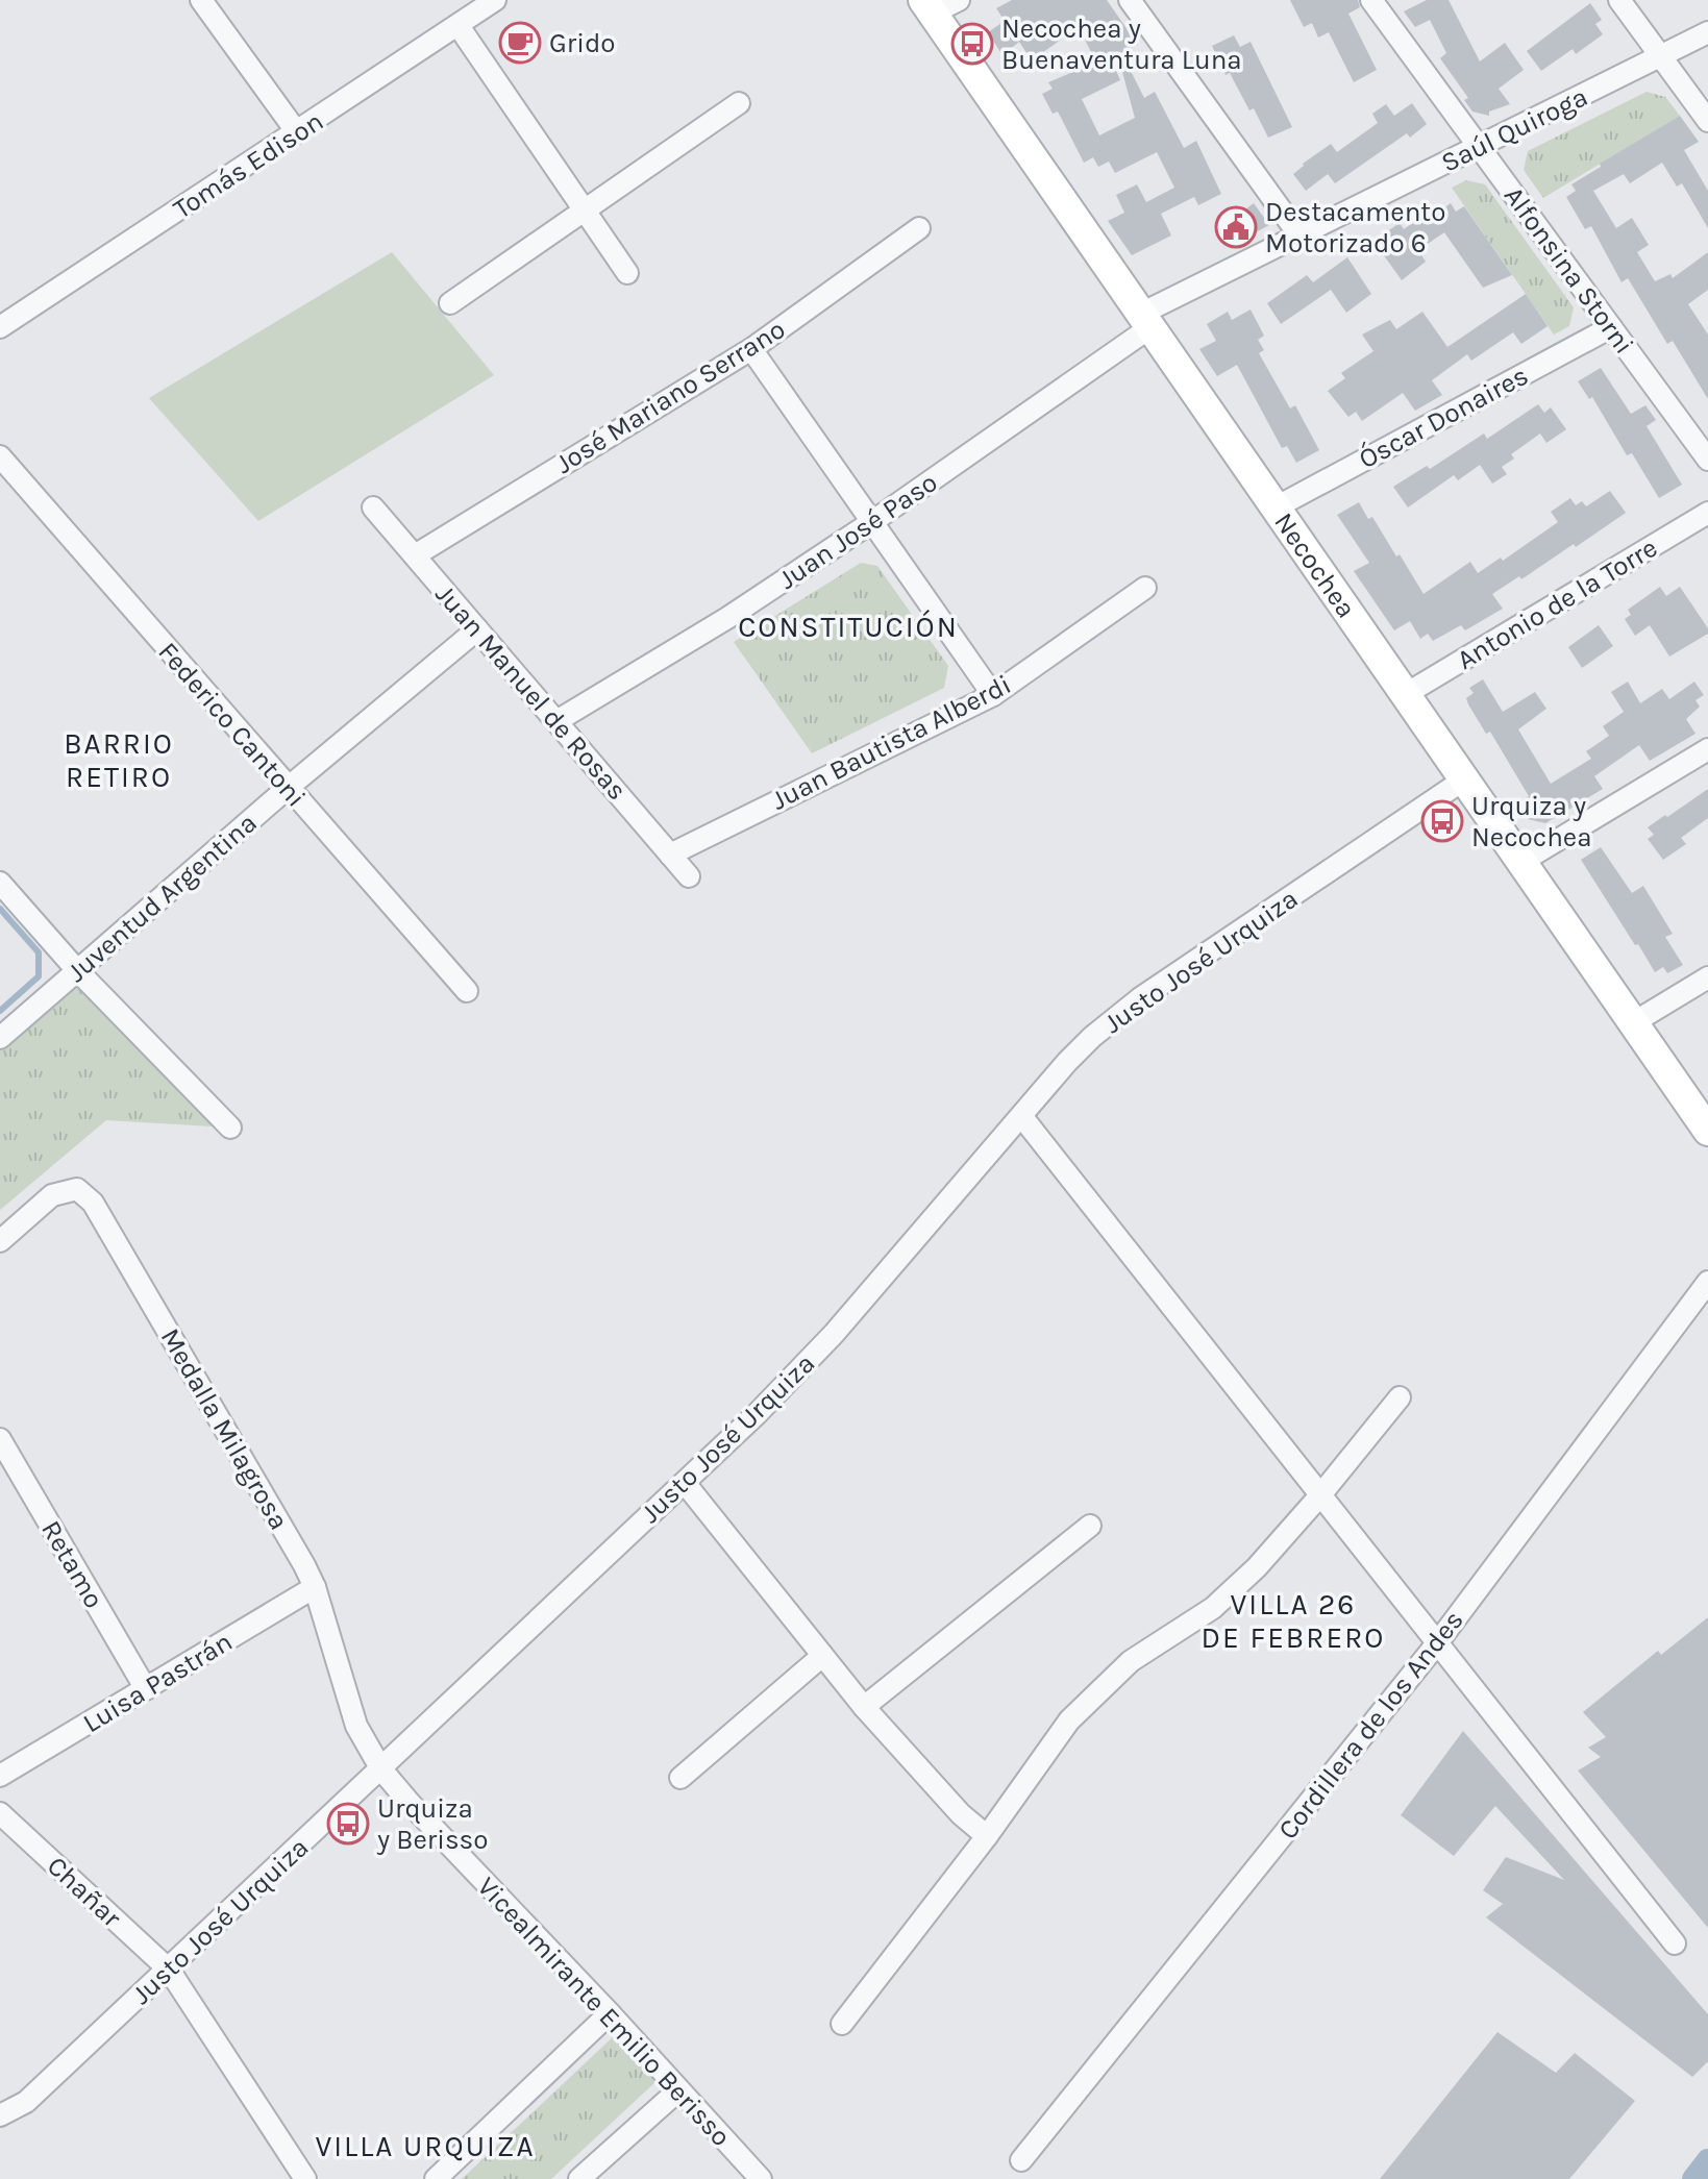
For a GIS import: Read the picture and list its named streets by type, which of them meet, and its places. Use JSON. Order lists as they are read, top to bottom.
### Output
{
  "streets": {
    "main road": ["Necochea"],
    "street": [
      "Saúl Quiroga",
      "Tomás Edison",
      "Alfonsina Storni",
      "José Mariano Serrano",
      "Óscar Donaires",
      "Juan José Paso",
      "Antonio de la Torre",
      "Juan Manuel de Rosas",
      "Federico Cantoni",
      "Juan Bautista Alberdi",
      "Juventud Argentina",
      "Justo José Urquiza",
      "Medalla Milagrosa",
      "Retamo",
      "Luisa Pastrán",
      "Cordillera de los Andes",
      "Chañar",
      "Vicealmirante Emilio Berisso"
    ]
  },
  "crossings": [
    ["Saúl Quiroga", "Alfonsina Storni"],
    ["Saúl Quiroga", "Juan José Paso"],
    ["Saúl Quiroga", "Necochea"],
    ["Alfonsina Storni", "Óscar Donaires"],
    ["José Mariano Serrano", "Juan Manuel de Rosas"],
    ["Óscar Donaires", "Necochea"],
    ["Juan José Paso", "Necochea"],
    ["Juan José Paso", "Juan Manuel de Rosas"],
    ["Necochea", "Antonio de la Torre"],
    ["Necochea", "Justo José Urquiza"],
    ["Juan Manuel de Rosas", "Juan Bautista Alberdi"],
    ["Juan Manuel de Rosas", "Juventud Argentina"],
    ["Federico Cantoni", "Juventud Argentina"],
    ["Justo José Urquiza", "Medalla Milagrosa"],
    ["Justo José Urquiza", "Chañar"],
    ["Justo José Urquiza", "Vicealmirante Emilio Berisso"],
    ["Medalla Milagrosa", "Luisa Pastrán"],
    ["Medalla Milagrosa", "Vicealmirante Emilio Berisso"],
    ["Retamo", "Luisa Pastrán"]
  ],
  "districts": [
    "CONSTITUCIÓN",
    "BARRIO RETIRO",
    "VILLA 26 DE FEBRERO",
    "VILLA URQUIZA"
  ],
  "places": {
    "cafe": ["Grido"],
    "bus stop": ["Necochea y Buenaventura Luna", "Urquiza y Necochea", "Urquiza y Berisso"],
    "public building": ["Destacamento Motorizado 6"]
  }
}
